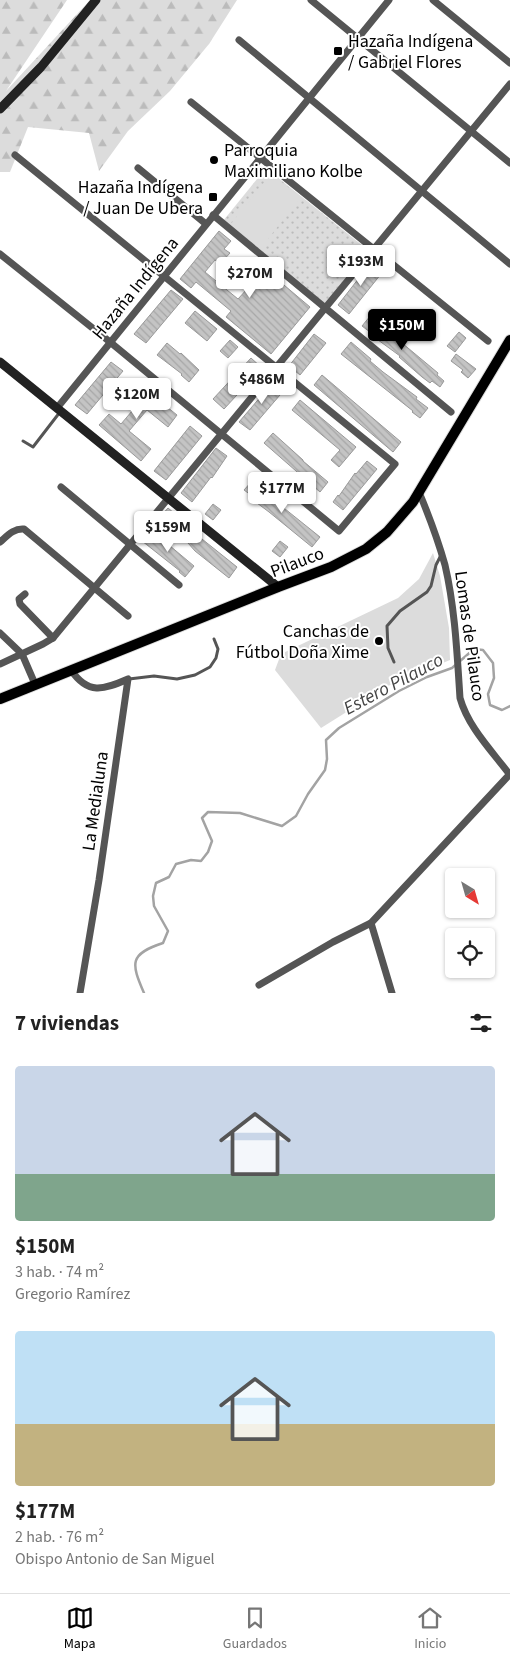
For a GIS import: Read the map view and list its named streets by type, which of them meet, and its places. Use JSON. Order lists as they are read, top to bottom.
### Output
{
  "streets": {
    "main road": ["Pilauco"],
    "street": ["Hazaña Indígena", "Lomas de Pilauco", "La Medialuna"]
  },
  "crossings": [
    ["Pilauco", "Lomas de Pilauco"]
  ],
  "water": ["Estero Pilauco"],
  "places": {
    "transit": ["Hazaña Indígena / Gabriel Flores", "Hazaña Indígena / Juan De Ubera"],
    "other": ["Parroquia Maximiliano Kolbe", "Canchas de Fútbol Doña Xime"]
  },
  "north": "bottom right",
  "page": {
    "price": [
      "$193M",
      "$270M",
      "$150M",
      "$486M",
      "$120M",
      "$177M",
      "$159M"
    ],
    "heading": "7 viviendas",
    "list": [
      {
        "name": "$150M",
        "note": "3 hab. · 74 m² · Gregorio Ramírez"
      },
      {
        "name": "$177M",
        "note": "2 hab. · 76 m² · Obispo Antonio de San Miguel"
      }
    ],
    "tabs": ["Mapa", "Guardados", "Inicio"]
  }
}
